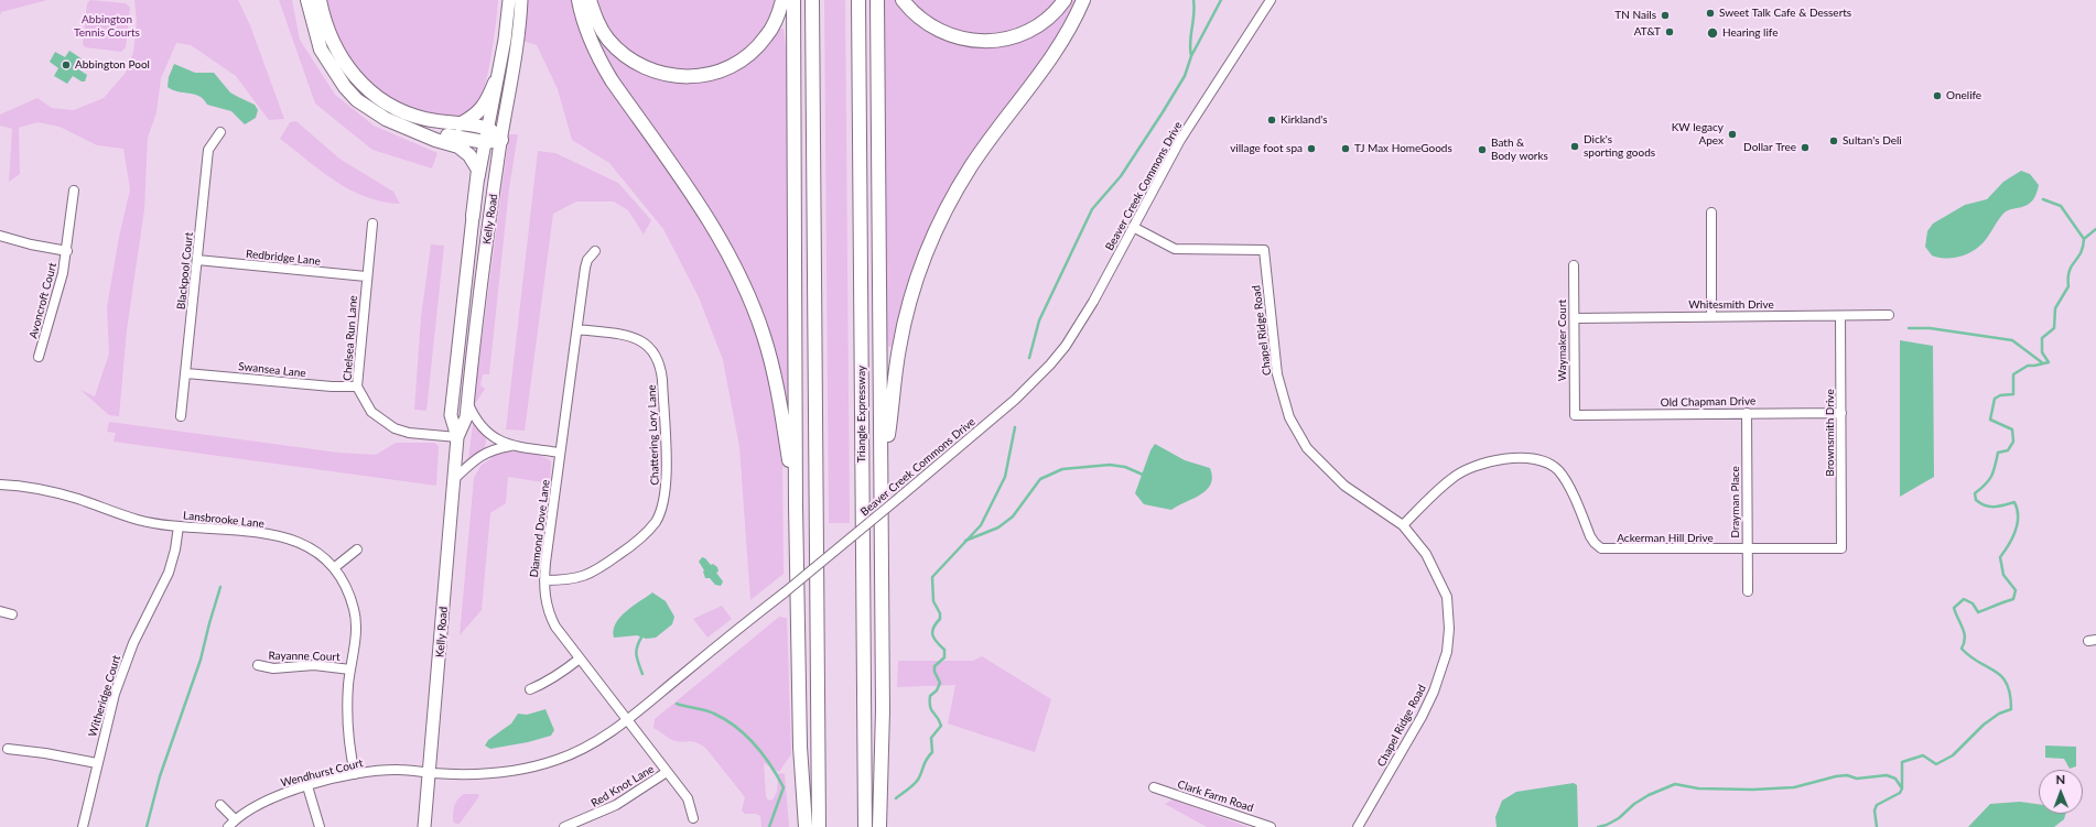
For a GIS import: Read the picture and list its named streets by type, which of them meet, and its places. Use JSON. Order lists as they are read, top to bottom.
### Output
{
  "streets": {
    "highway": ["Triangle Expressway"],
    "main road": ["Kelly Road"],
    "street": [
      "Beaver Creek Commons Drive",
      "Redbridge Lane",
      "Blackpool Court",
      "Avoncroft Court",
      "Whitesmith Drive",
      "Chapel Ridge Road",
      "Chelsea Run Lane",
      "Waymaker Court",
      "Swansea Lane",
      "Old Chapman Drive",
      "Brownsmith Drive",
      "Chattering Lory Lane",
      "Drayman Place",
      "Lansbrooke Lane",
      "Diamond Dove Lane",
      "Ackerman Hill Drive",
      "Rayanne Court",
      "Witheridge Court",
      "Wendhurst Court",
      "Red Knot Lane",
      "Clark Farm Road"
    ]
  },
  "crossings": [
    ["Beaver Creek Commons Drive", "Kelly Road"],
    ["Beaver Creek Commons Drive", "Chapel Ridge Road"],
    ["Beaver Creek Commons Drive", "Diamond Dove Lane"],
    ["Beaver Creek Commons Drive", "Wendhurst Court"],
    ["Kelly Road", "Chelsea Run Lane"],
    ["Kelly Road", "Wendhurst Court"],
    ["Redbridge Lane", "Blackpool Court"],
    ["Redbridge Lane", "Chelsea Run Lane"],
    ["Blackpool Court", "Swansea Lane"],
    ["Whitesmith Drive", "Waymaker Court"],
    ["Whitesmith Drive", "Brownsmith Drive"],
    ["Chapel Ridge Road", "Ackerman Hill Drive"],
    ["Chelsea Run Lane", "Swansea Lane"],
    ["Waymaker Court", "Old Chapman Drive"],
    ["Old Chapman Drive", "Brownsmith Drive"],
    ["Old Chapman Drive", "Drayman Place"],
    ["Brownsmith Drive", "Ackerman Hill Drive"],
    ["Chattering Lory Lane", "Diamond Dove Lane"],
    ["Drayman Place", "Ackerman Hill Drive"],
    ["Lansbrooke Lane", "Rayanne Court"],
    ["Lansbrooke Lane", "Witheridge Court"],
    ["Lansbrooke Lane", "Wendhurst Court"],
    ["Diamond Dove Lane", "Red Knot Lane"]
  ],
  "parks": ["Abbington Tennis Courts"],
  "places": [
    "Sweet Talk Cafe & Desserts",
    "TN Nails",
    "AT&T",
    "Hearing life",
    "Abbington Pool",
    "Onelife",
    "Kirkland's",
    "KW legacy Apex",
    "Sultan's Deli",
    "Dick's sporting goods",
    "Dollar Tree",
    "village foot spa",
    "TJ Max HomeGoods",
    "Bath & Body works"
  ],
  "north": "top"
}
